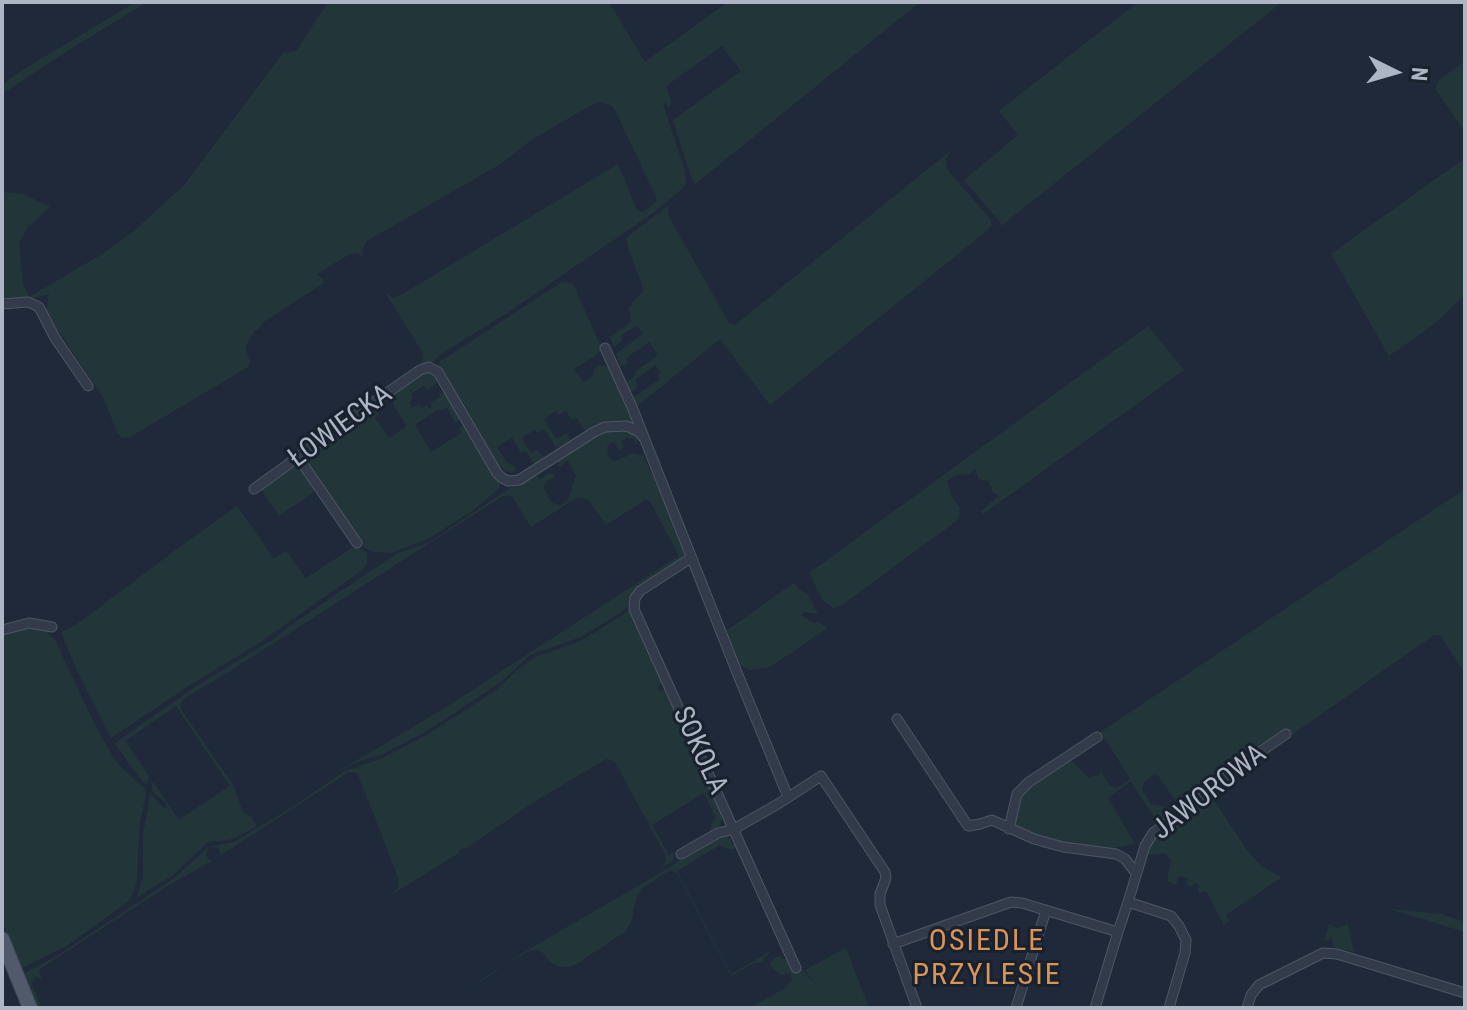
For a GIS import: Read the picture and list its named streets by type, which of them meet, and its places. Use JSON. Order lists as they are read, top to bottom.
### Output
{
  "streets": {
    "street": ["ŁOWIECKA", "SOKOLA", "JAWOROWA"]
  },
  "districts": ["OSIEDLE PRZYLESIE"],
  "north": "right"
}
